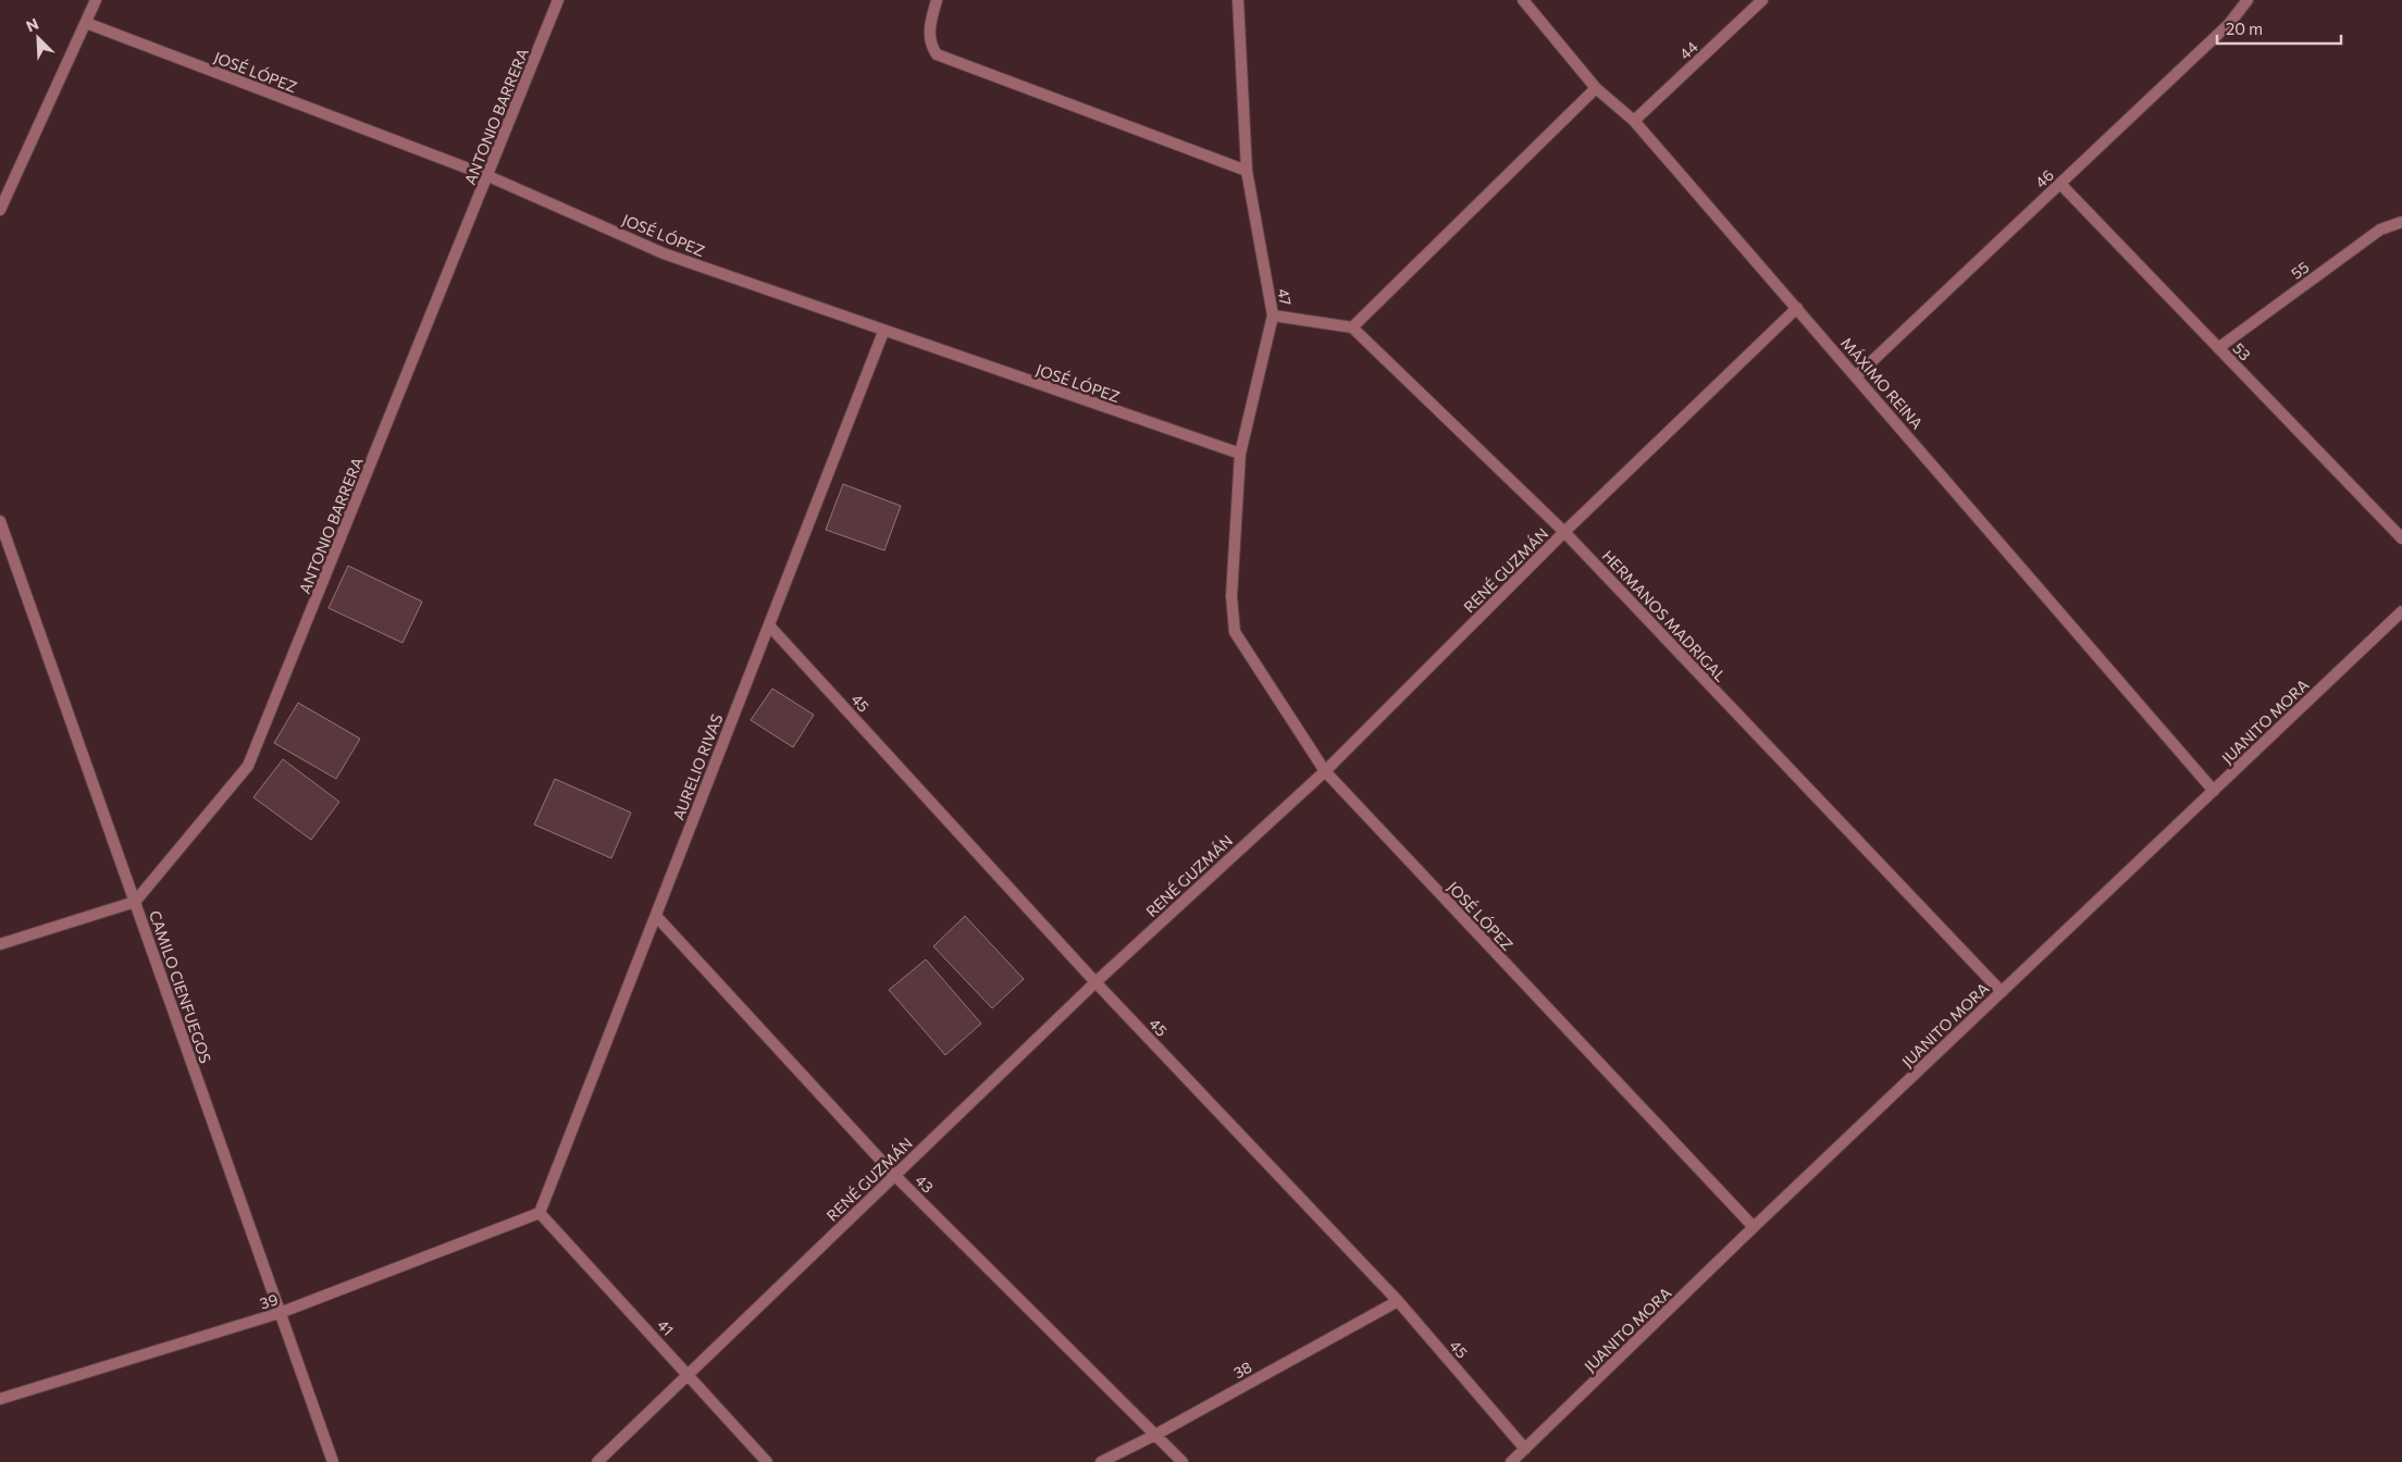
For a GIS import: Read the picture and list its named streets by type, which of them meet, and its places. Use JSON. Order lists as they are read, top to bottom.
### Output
{
  "streets": {
    "street": [
      "44",
      "JOSÉ LÓPEZ",
      "ANTONIO BARRERA",
      "46",
      "55",
      "47",
      "53",
      "MÁXIMO REINA",
      "RENÉ GUZMÁN",
      "HERMANOS MADRIGAL",
      "45",
      "JUANITO MORA",
      "AURELIO RIVAS",
      "CAMILO CIENFUEGOS",
      "43",
      "39",
      "41",
      "38"
    ]
  },
  "crossings": [
    ["44", "MÁXIMO REINA"],
    ["JOSÉ LÓPEZ", "ANTONIO BARRERA"],
    ["JOSÉ LÓPEZ", "47"],
    ["JOSÉ LÓPEZ", "RENÉ GUZMÁN"],
    ["JOSÉ LÓPEZ", "JUANITO MORA"],
    ["JOSÉ LÓPEZ", "AURELIO RIVAS"],
    ["ANTONIO BARRERA", "CAMILO CIENFUEGOS"],
    ["46", "53"],
    ["46", "MÁXIMO REINA"],
    ["55", "53"],
    ["MÁXIMO REINA", "RENÉ GUZMÁN"],
    ["MÁXIMO REINA", "JUANITO MORA"],
    ["RENÉ GUZMÁN", "HERMANOS MADRIGAL"],
    ["RENÉ GUZMÁN", "45"],
    ["RENÉ GUZMÁN", "43"],
    ["RENÉ GUZMÁN", "41"],
    ["HERMANOS MADRIGAL", "JUANITO MORA"],
    ["45", "JUANITO MORA"],
    ["45", "AURELIO RIVAS"],
    ["45", "38"],
    ["AURELIO RIVAS", "43"],
    ["AURELIO RIVAS", "39"],
    ["AURELIO RIVAS", "41"],
    ["CAMILO CIENFUEGOS", "39"],
    ["43", "38"],
    ["39", "41"]
  ],
  "scale_bar": "20 m",
  "north": "top left"
}
